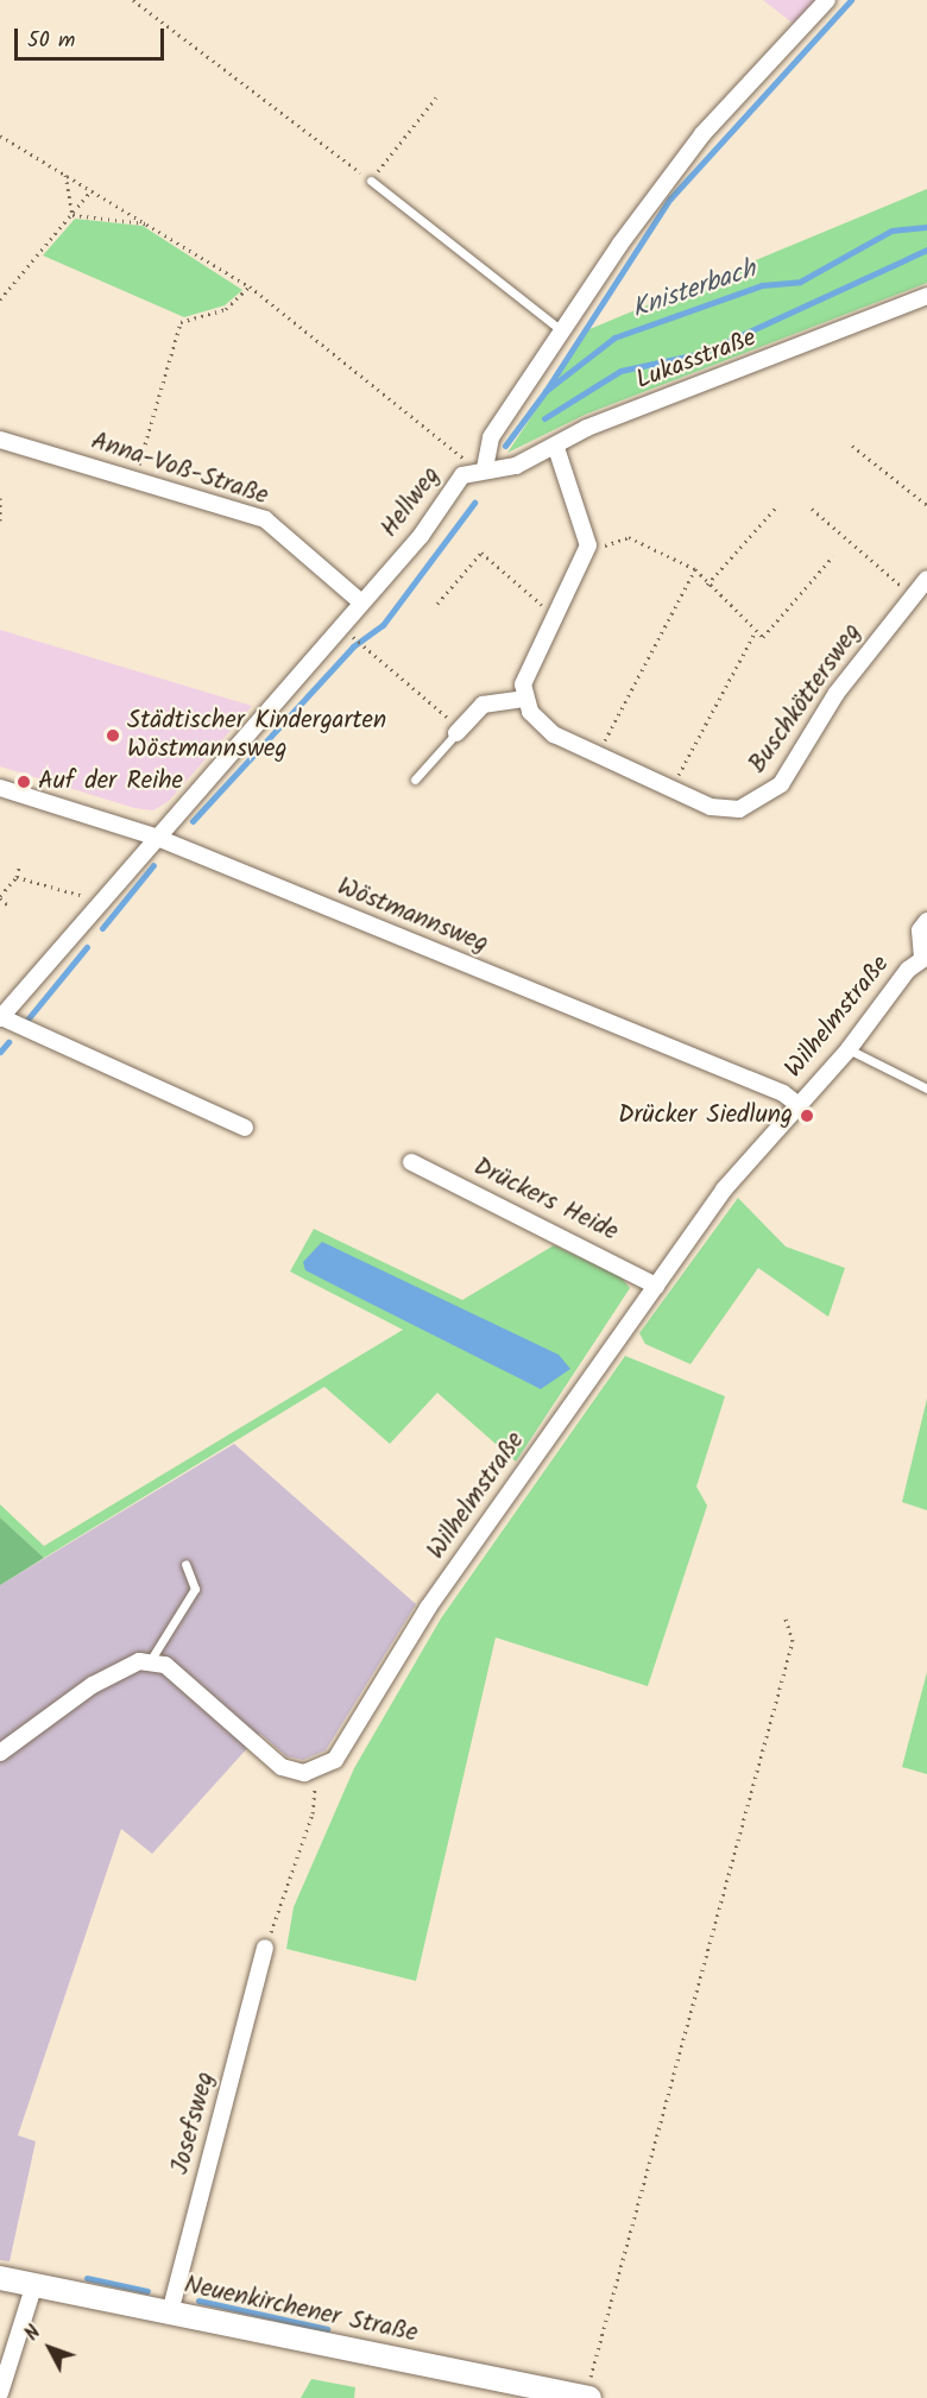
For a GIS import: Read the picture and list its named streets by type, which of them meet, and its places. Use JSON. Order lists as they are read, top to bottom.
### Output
{
  "streets": {
    "main road": ["Neuenkirchener Straße"],
    "street": [
      "Lukasstraße",
      "Anna-Voß-Straße",
      "Hellweg",
      "Buschköttersweg",
      "Wöstmannsweg",
      "Wilhelmstraße",
      "Drückers Heide",
      "Josefsweg"
    ]
  },
  "crossings": [
    ["Lukasstraße", "Hellweg"],
    ["Anna-Voß-Straße", "Hellweg"],
    ["Hellweg", "Wöstmannsweg"],
    ["Wöstmannsweg", "Wilhelmstraße"],
    ["Wilhelmstraße", "Drückers Heide"],
    ["Josefsweg", "Neuenkirchener Straße"]
  ],
  "water": ["Knisterbach"],
  "places": ["Städtischer Kindergarten Wöstmannsweg", "Auf der Reihe", "Drücker Siedlung"],
  "scale_bar": "50 m",
  "north": "top left"
}
